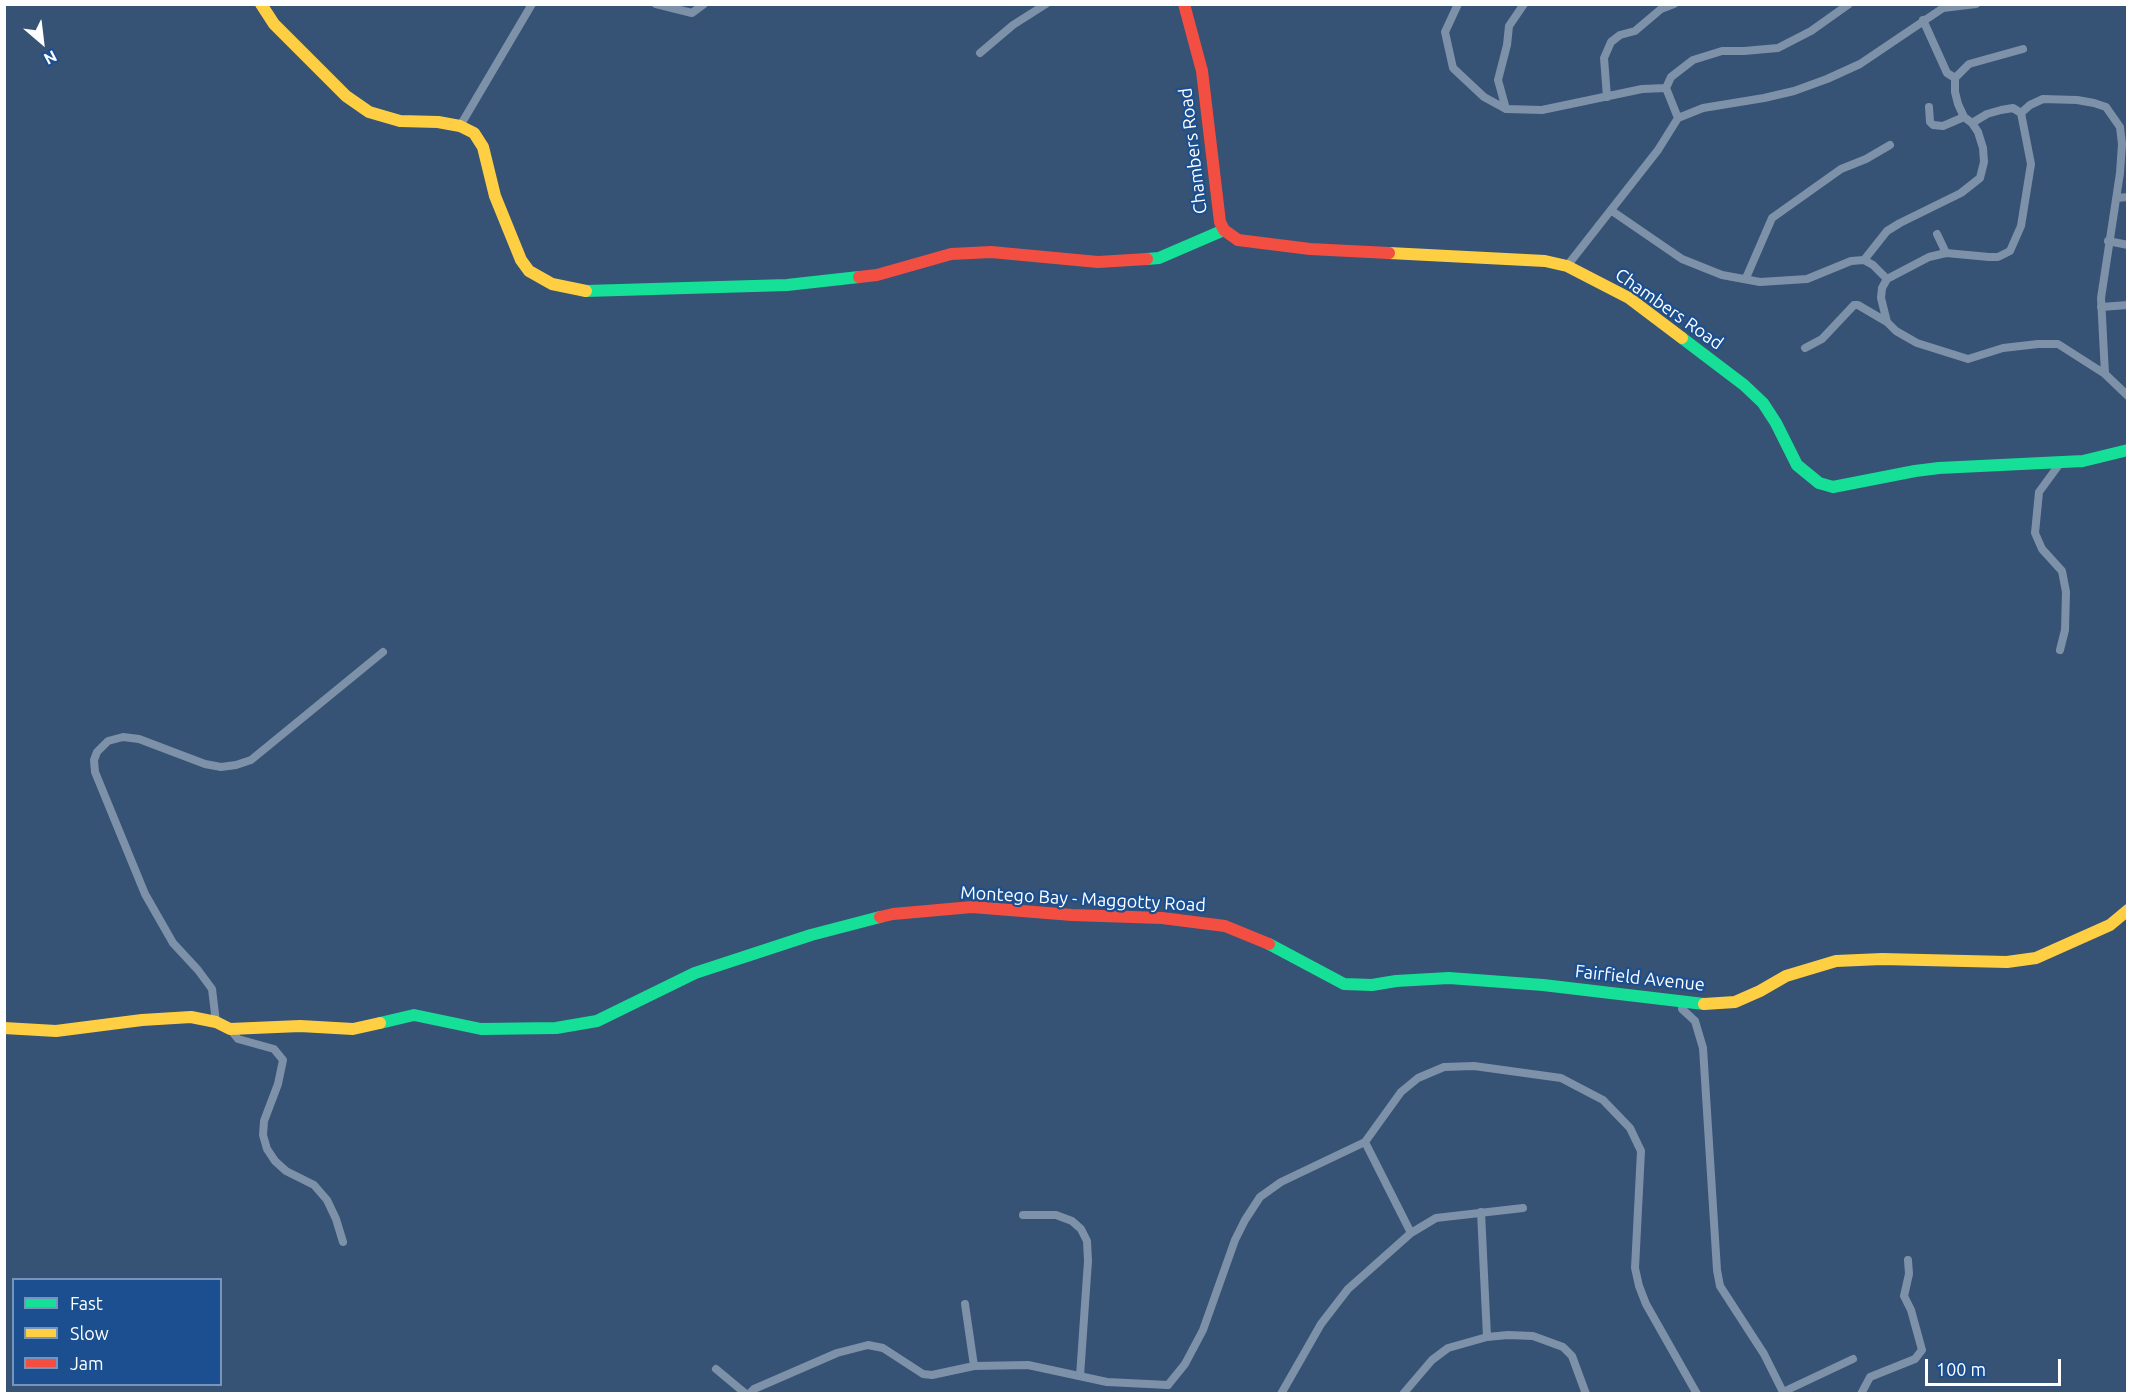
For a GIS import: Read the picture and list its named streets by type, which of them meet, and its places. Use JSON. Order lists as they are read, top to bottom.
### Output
{
  "streets": {
    "street": ["Chambers Road", "Montego Bay - Maggotty Road", "Fairfield Avenue"]
  },
  "crossings": [
    ["Montego Bay - Maggotty Road", "Fairfield Avenue"]
  ],
  "legend": ["Fast", "Slow", "Jam"],
  "scale_bar": "100 m",
  "north": "bottom right"
}
